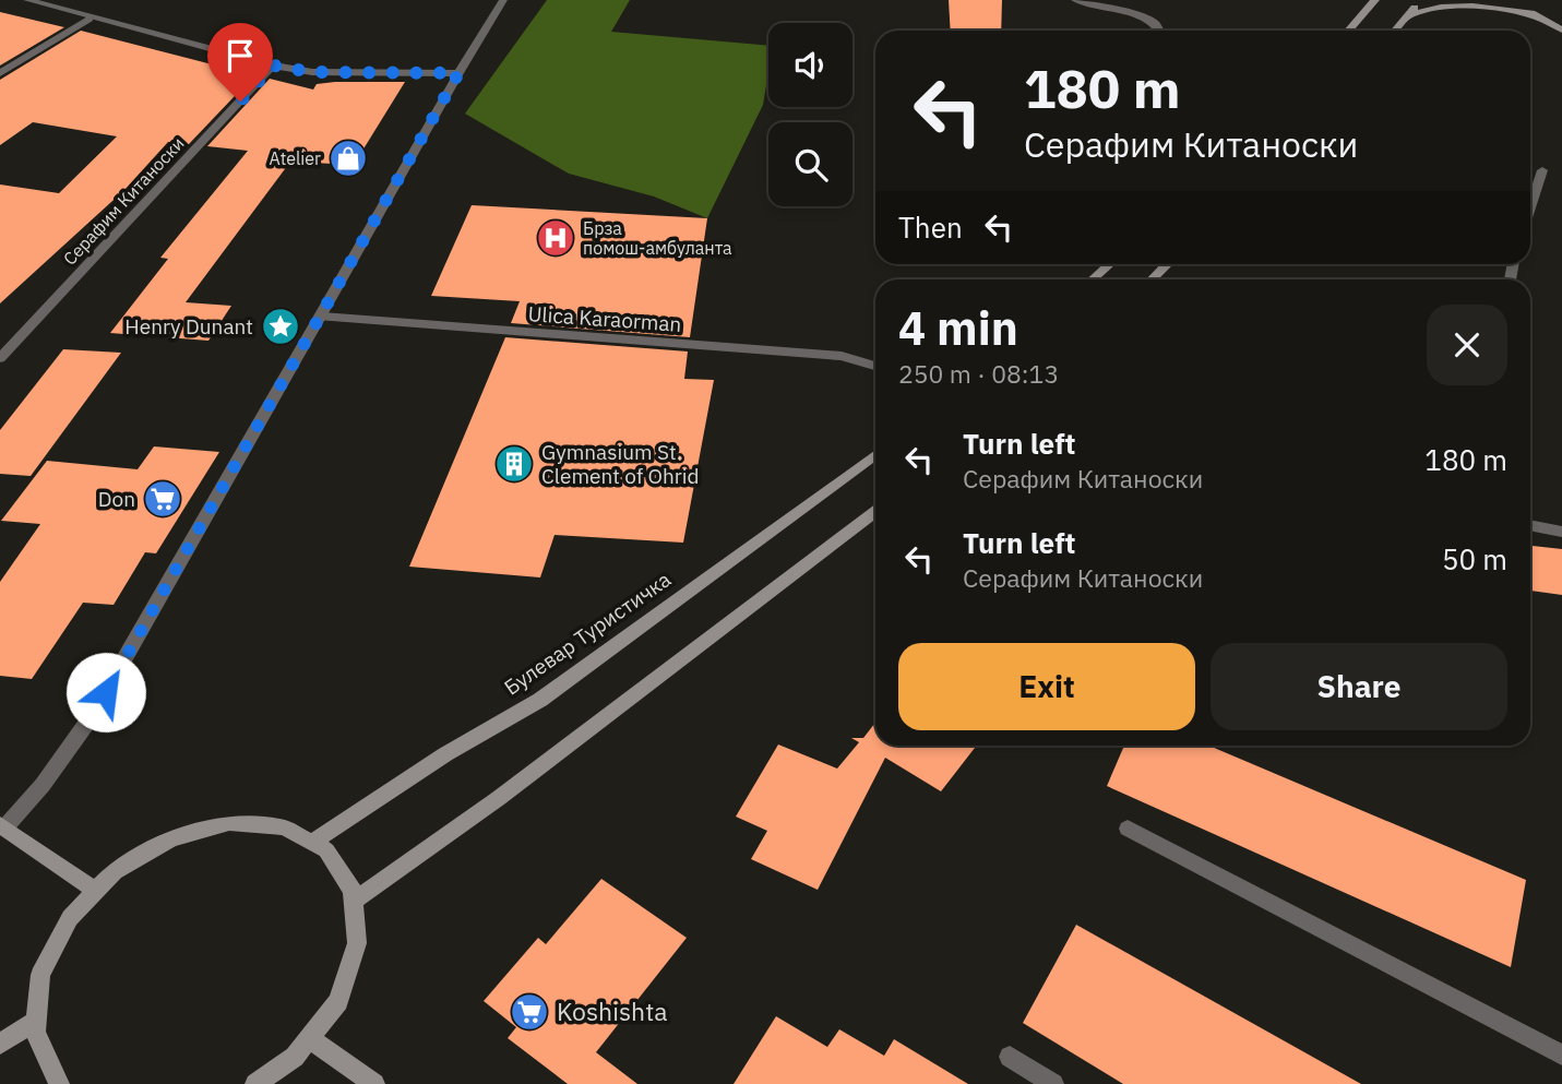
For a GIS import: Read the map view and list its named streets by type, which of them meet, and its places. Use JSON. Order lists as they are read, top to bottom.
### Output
{
  "streets": {
    "main road": ["Булевар Туристичка"],
    "street": ["Серафим Китаноски", "Ulica Karaorman"]
  },
  "places": {
    "shop": ["Atelier"],
    "hospital": ["Брза помош-амбуланта"],
    "place": ["Henry Dunant"],
    "building": ["Gymnasium St. Clement of Ohrid"],
    "supermarket": ["Don", "Koshishta"]
  },
  "page": {
    "turn": ["180 m", "Серафим Китаноски"],
    "then": "Then",
    "heading": ["4 min", "250 m · 08:13"],
    "list": [
      {
        "name": "Turn left",
        "note": "Серафим Китаноски",
        "value": "180 m"
      },
      {
        "name": "Turn left",
        "note": "Серафим Китаноски",
        "value": "50 m"
      }
    ],
    "buttons": ["Exit", "Share"]
  }
}
